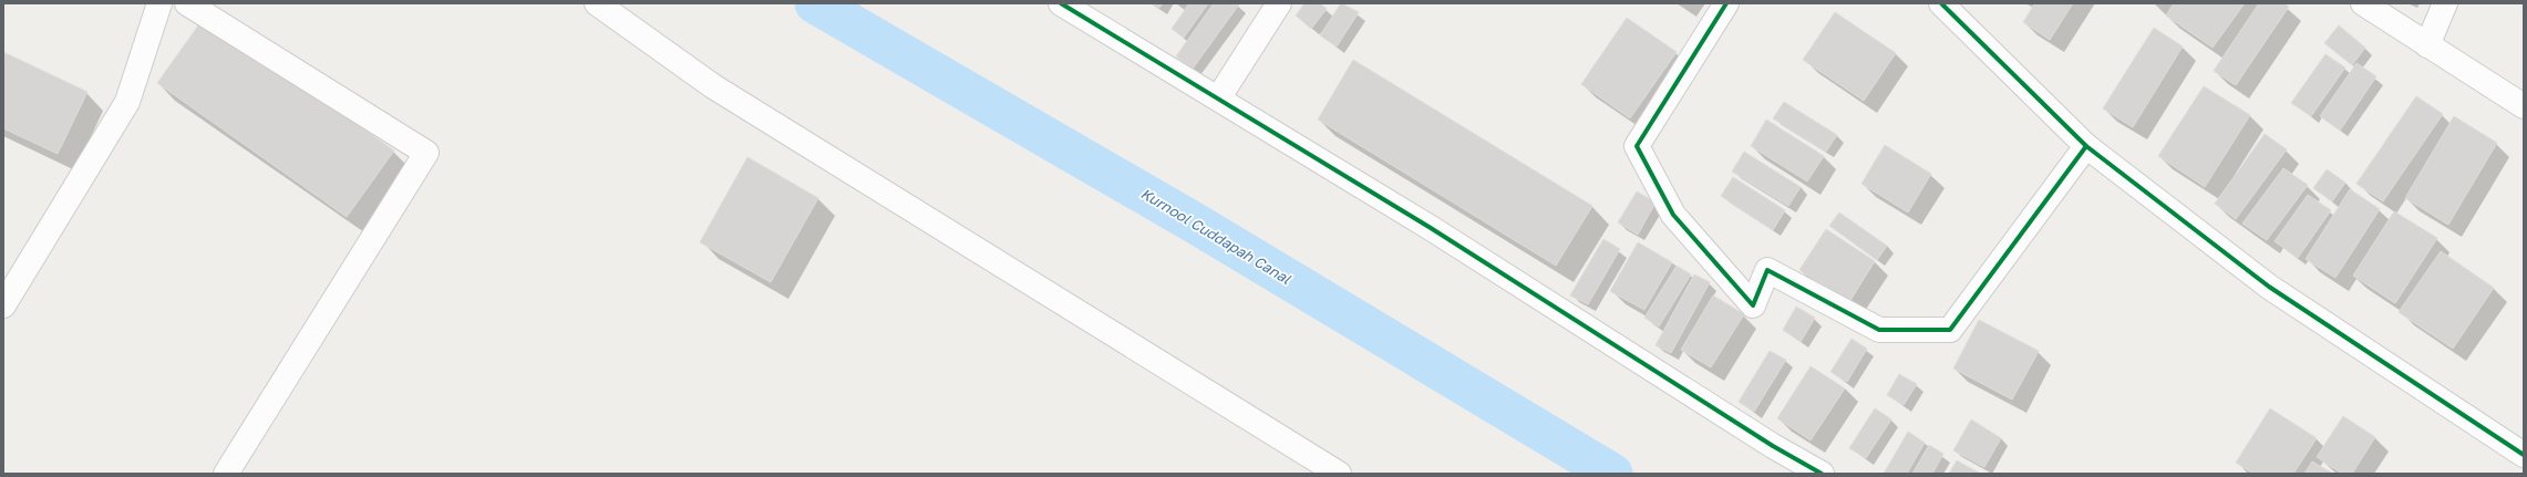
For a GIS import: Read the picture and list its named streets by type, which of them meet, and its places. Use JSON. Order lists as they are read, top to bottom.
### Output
{
  "water": ["Kurnool Cuddapah Canal"]
}
